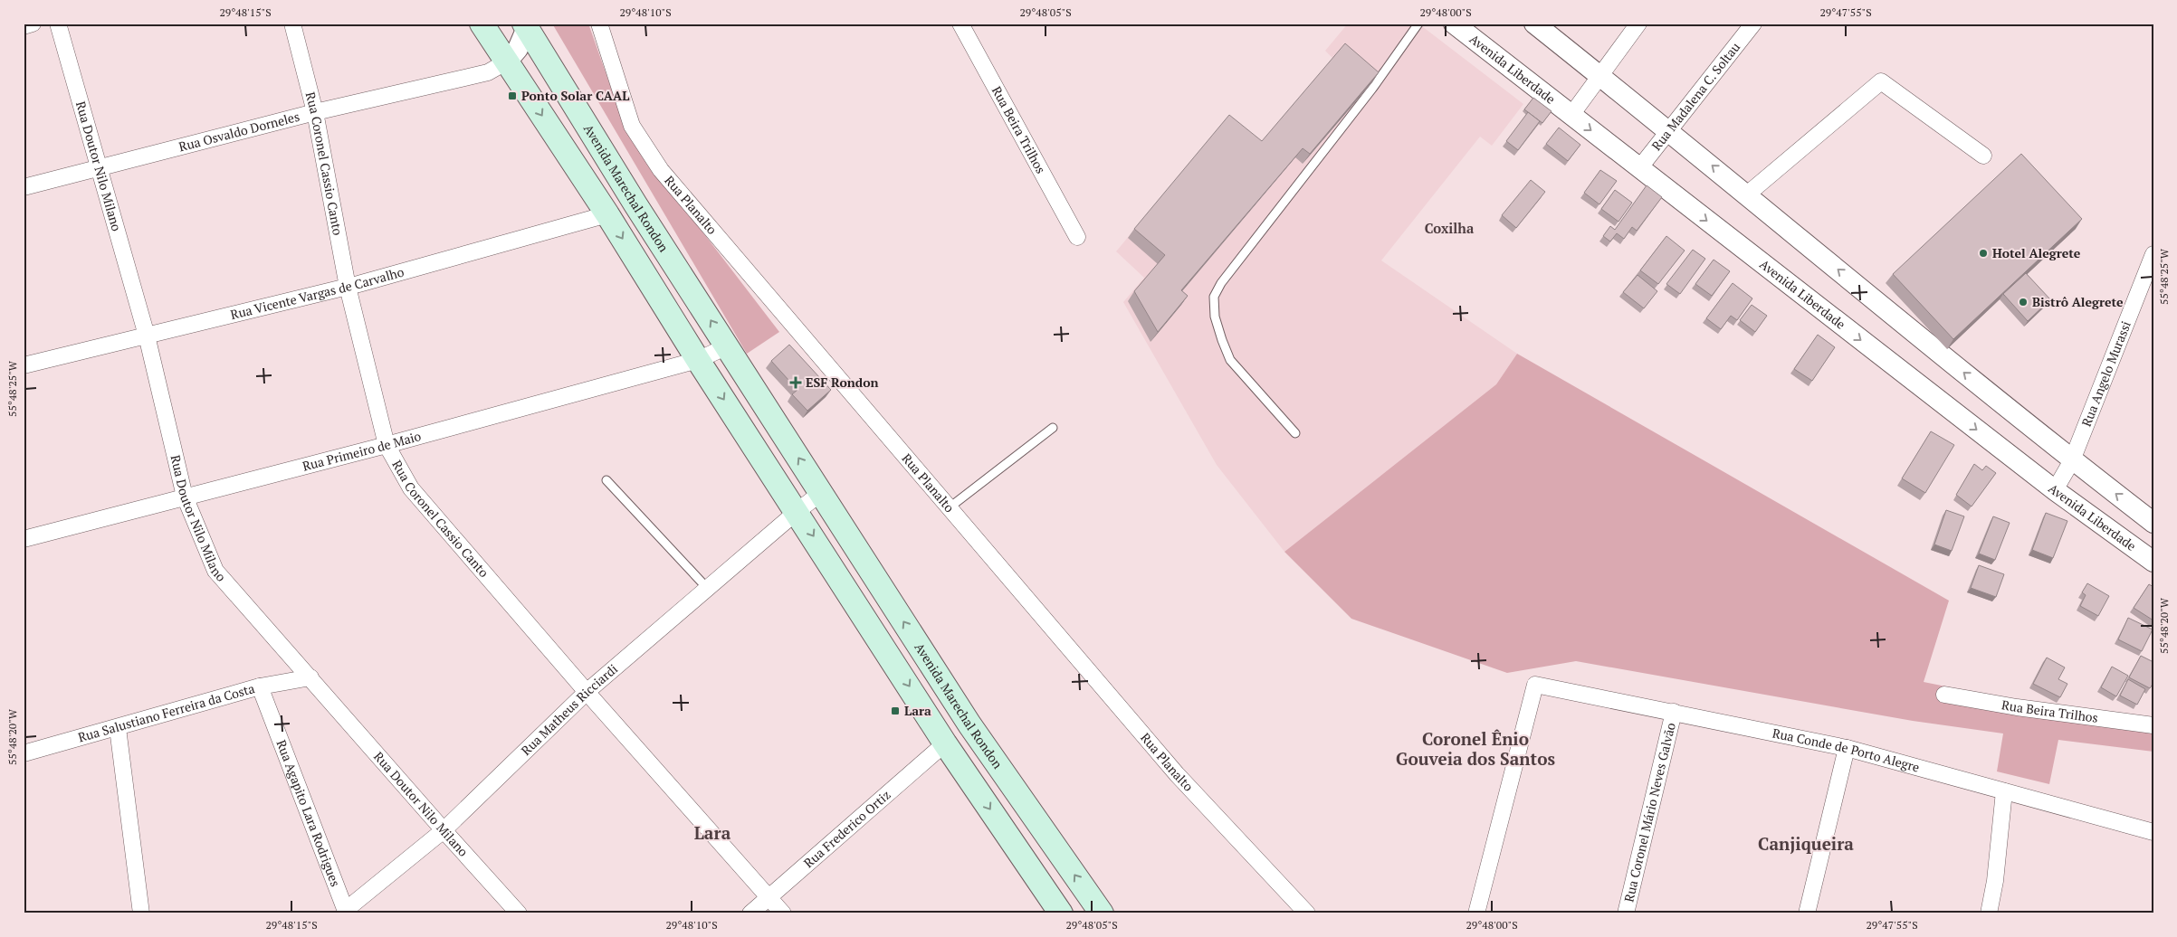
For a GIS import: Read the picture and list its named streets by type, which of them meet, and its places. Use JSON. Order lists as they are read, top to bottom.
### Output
{
  "streets": {
    "main road": ["Avenida Marechal Rondon"],
    "street": [
      "Avenida Liberdade",
      "Rua Madalena C. Soltau",
      "Rua Beira Trilhos",
      "Rua Osvaldo Dorneles",
      "Rua Coronel Cassio Canto",
      "Rua Doutor Nilo Milano",
      "Rua Planalto",
      "Rua Vicente Vargas de Carvalho",
      "Rua Angelo Murassi",
      "Rua Primeiro de Maio",
      "Rua Matheus Ricciardi",
      "Rua Salustiano Ferreira da Costa",
      "Rua Conde de Porto Alegre",
      "Rua Agapito Lara Rodrigues",
      "Rua Coronel Mário Neves Galvão",
      "Rua Frederico Ortiz"
    ]
  },
  "crossings": [
    ["Avenida Liberdade", "Rua Madalena C. Soltau"],
    ["Avenida Liberdade", "Rua Angelo Murassi"],
    ["Rua Osvaldo Dorneles", "Rua Coronel Cassio Canto"],
    ["Rua Osvaldo Dorneles", "Rua Doutor Nilo Milano"],
    ["Rua Osvaldo Dorneles", "Avenida Marechal Rondon"],
    ["Rua Coronel Cassio Canto", "Rua Vicente Vargas de Carvalho"],
    ["Rua Coronel Cassio Canto", "Rua Primeiro de Maio"],
    ["Rua Coronel Cassio Canto", "Rua Matheus Ricciardi"],
    ["Rua Coronel Cassio Canto", "Rua Frederico Ortiz"],
    ["Rua Doutor Nilo Milano", "Rua Vicente Vargas de Carvalho"],
    ["Rua Doutor Nilo Milano", "Rua Primeiro de Maio"],
    ["Rua Doutor Nilo Milano", "Rua Matheus Ricciardi"],
    ["Rua Doutor Nilo Milano", "Rua Salustiano Ferreira da Costa"],
    ["Rua Matheus Ricciardi", "Rua Agapito Lara Rodrigues"],
    ["Rua Salustiano Ferreira da Costa", "Rua Agapito Lara Rodrigues"],
    ["Rua Conde de Porto Alegre", "Rua Coronel Mário Neves Galvão"]
  ],
  "one_way": ["Avenida Marechal Rondon"],
  "districts": [
    "Coxilha",
    "Coronel Ênio Gouveia dos Santos",
    "Lara",
    "Canjiqueira"
  ],
  "places": {
    "transit": ["Ponto Solar CAAL", "Lara"],
    "other": ["Hotel Alegrete", "Bistrô Alegrete"],
    "health": ["ESF Rondon"]
  },
  "coordinates": [
    "29°48'15\"S",
    "29°48'10\"S",
    "29°48'05\"S",
    "29°48'00\"S",
    "29°47'55\"S",
    "55°48'25\"W",
    "55°48'20\"W"
  ]
}
